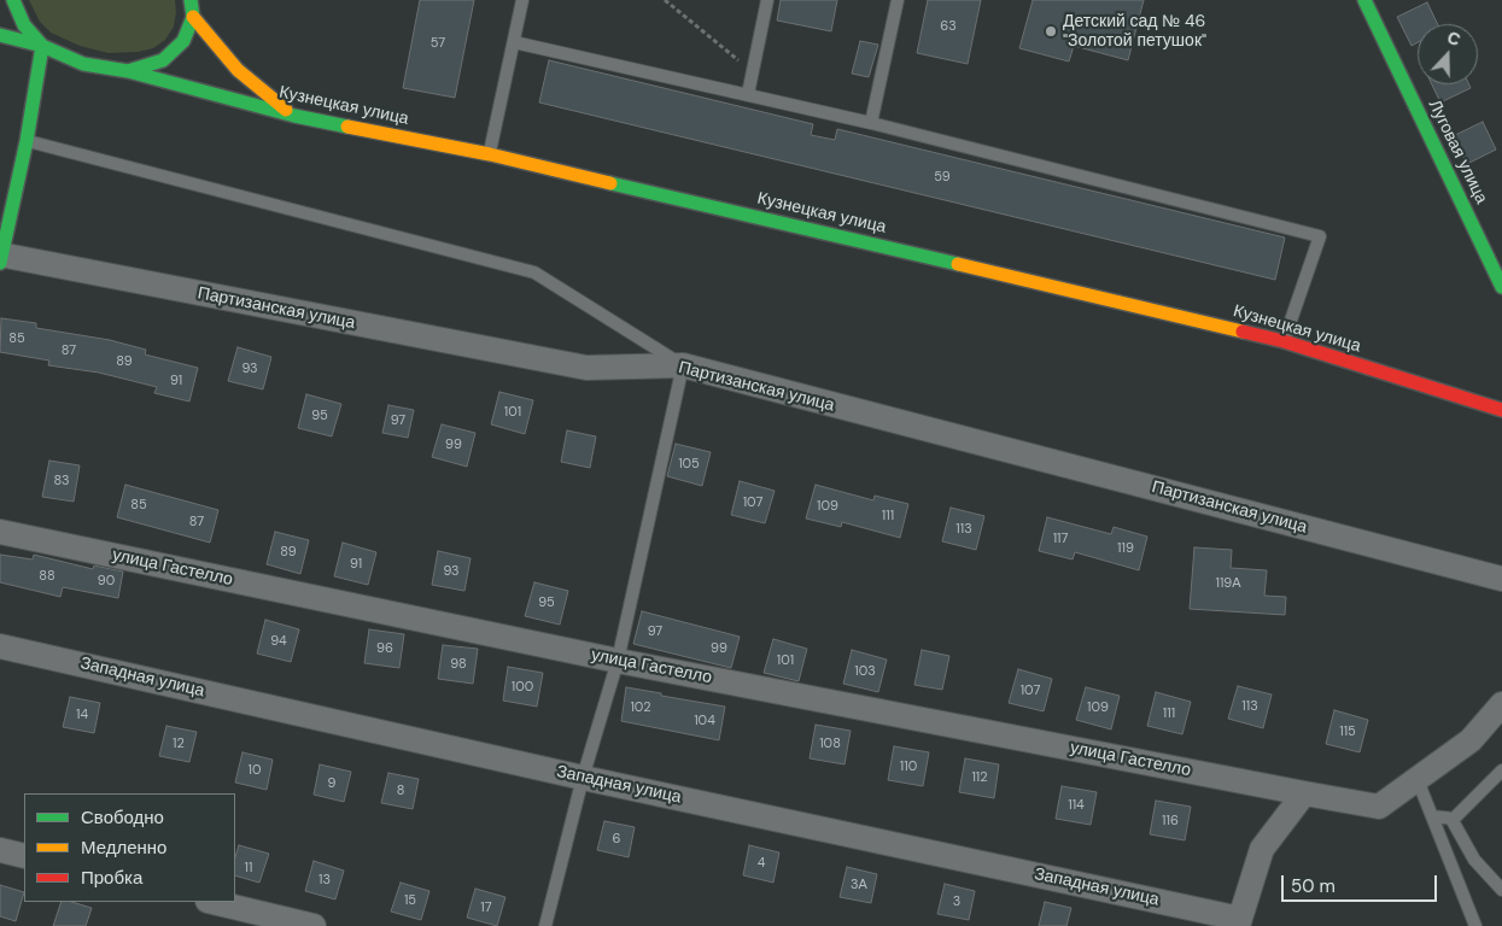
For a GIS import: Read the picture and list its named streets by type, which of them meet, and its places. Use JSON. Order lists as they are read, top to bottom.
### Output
{
  "streets": {
    "main road": ["Кузнецкая улица", "Луговая улица"],
    "street": ["Партизанская улица", "улица Гастелло", "Западная улица"]
  },
  "places": ["Детский сад № 46 \"Золотой петушок\""],
  "house_numbers": [
    "63",
    "57",
    "59",
    "85",
    "87",
    "89",
    "93",
    "91",
    "101",
    "95",
    "97",
    "99",
    "105",
    "83",
    "107",
    "85",
    "109",
    "111",
    "87",
    "113",
    "117",
    "119",
    "89",
    "91",
    "93",
    "88",
    "90",
    "119А",
    "95",
    "97",
    "94",
    "96",
    "99",
    "101",
    "98",
    "103",
    "100",
    "107",
    "113",
    "102",
    "109",
    "111",
    "14",
    "104",
    "115",
    "12",
    "108",
    "110",
    "10",
    "112",
    "9",
    "8",
    "114",
    "116",
    "6",
    "4",
    "11",
    "13",
    "3А",
    "15",
    "3",
    "17"
  ],
  "legend": ["Свободно", "Медленно", "Пробка"],
  "scale_bar": "50 m",
  "north": "top"
}
